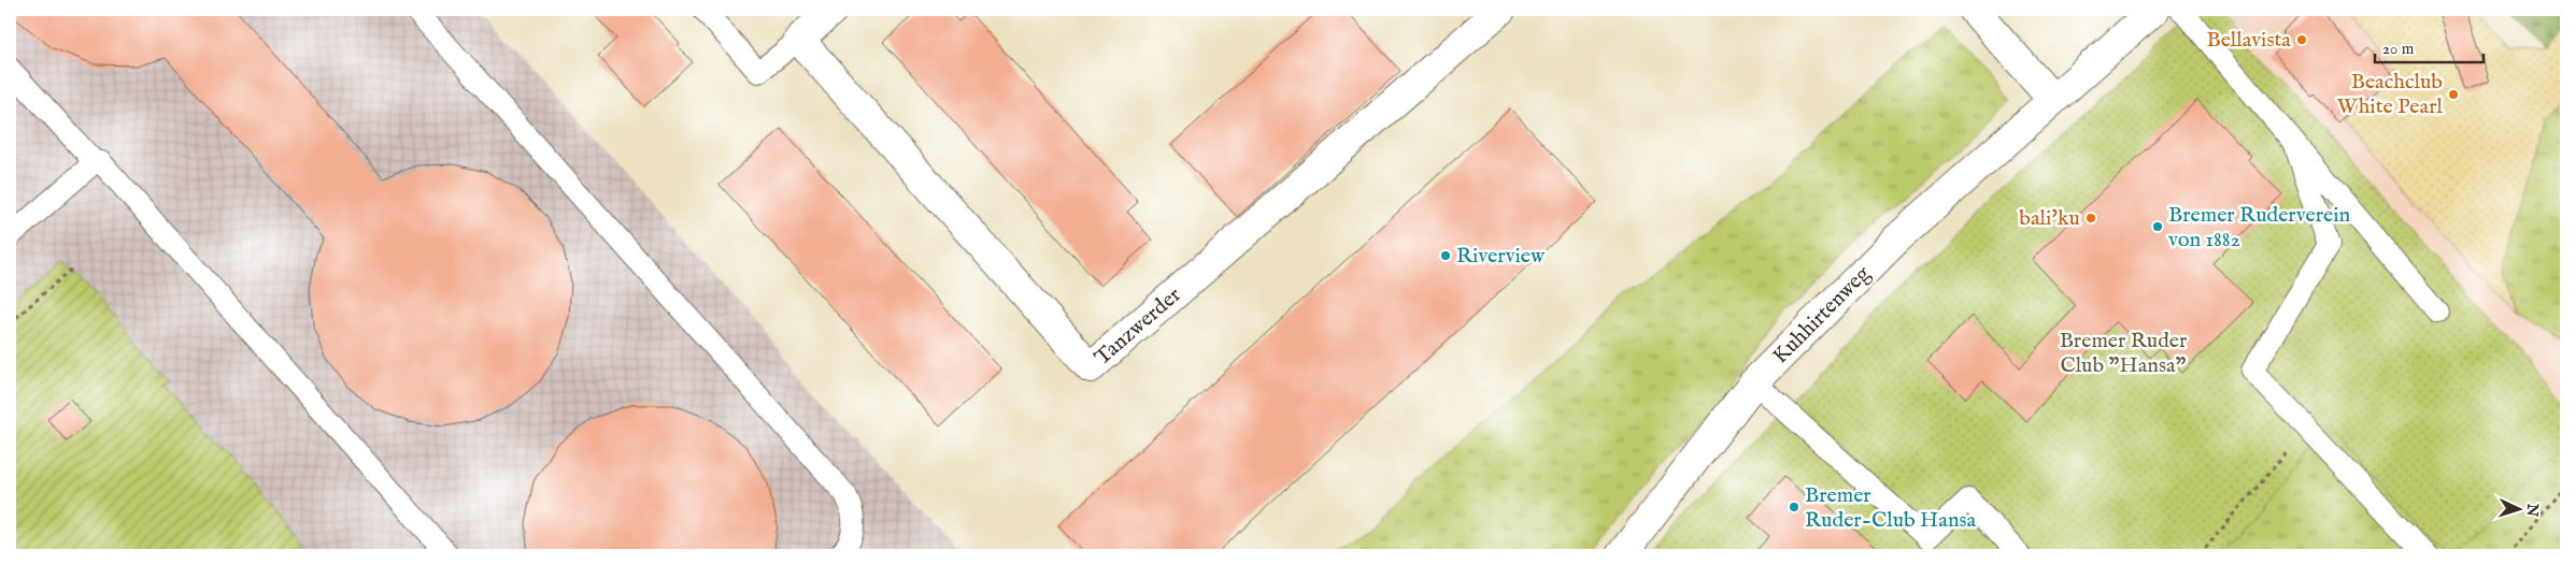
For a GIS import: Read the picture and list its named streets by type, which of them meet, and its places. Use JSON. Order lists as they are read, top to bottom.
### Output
{
  "streets": {
    "street": ["Kuhhirtenweg", "Tanzwerder"]
  },
  "parks": ["Bremer Ruder Club \"Hansa\""],
  "places": [
    "Bellavista",
    "Beachclub White Pearl",
    "bali'ku",
    "Bremer Ruderverein von 1882",
    "Riverview",
    "Bremer Ruder-Club Hansa"
  ],
  "scale_bar": "20 m",
  "north": "right"
}
